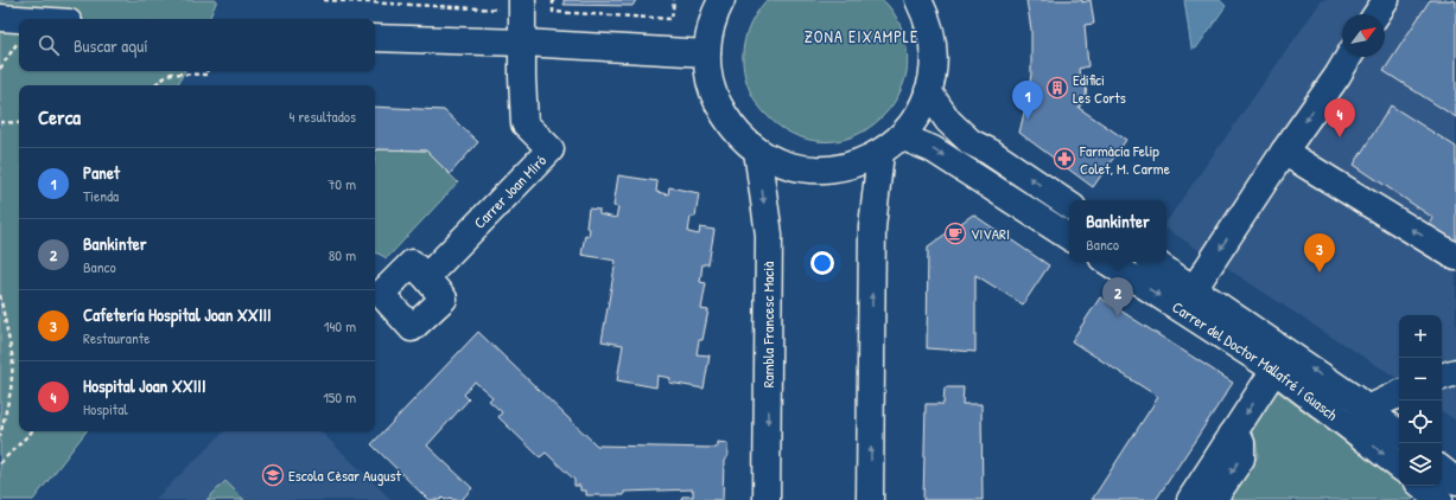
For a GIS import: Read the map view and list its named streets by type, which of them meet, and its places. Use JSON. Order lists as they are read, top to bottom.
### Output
{
  "streets": {
    "street": ["Carrer Joan Miró", "Rambla Francesc Macià", "Carrer del Doctor Mallafré i Guasch"]
  },
  "districts": ["ZONA EIXAMPLE"],
  "places": {
    "building": ["Edifici Les Corts"],
    "pharmacy": ["Farmàcia Felip Colet, M. Carme"],
    "cafe": ["VIVARI"],
    "school or university": ["Escola Cèsar August"]
  },
  "north": "top right",
  "page": {
    "search": "Buscar aquí",
    "pins": [
      "1",
      "4",
      "3",
      "2"
    ],
    "heading": ["Cerca", "4 resultados"],
    "list": [
      {
        "mark": "1",
        "name": "Panet",
        "note": "Tienda",
        "value": "70 m"
      },
      {
        "mark": "2",
        "name": "Bankinter",
        "note": "Banco",
        "value": "80 m"
      },
      {
        "mark": "3",
        "name": "Cafetería Hospital Joan XXIII",
        "note": "Restaurante",
        "value": "140 m"
      },
      {
        "mark": "4",
        "name": "Hospital Joan XXIII",
        "note": "Hospital",
        "value": "150 m"
      }
    ],
    "popup": ["Bankinter", "Banco"],
    "map_buttons": ["+", "−"]
  }
}
